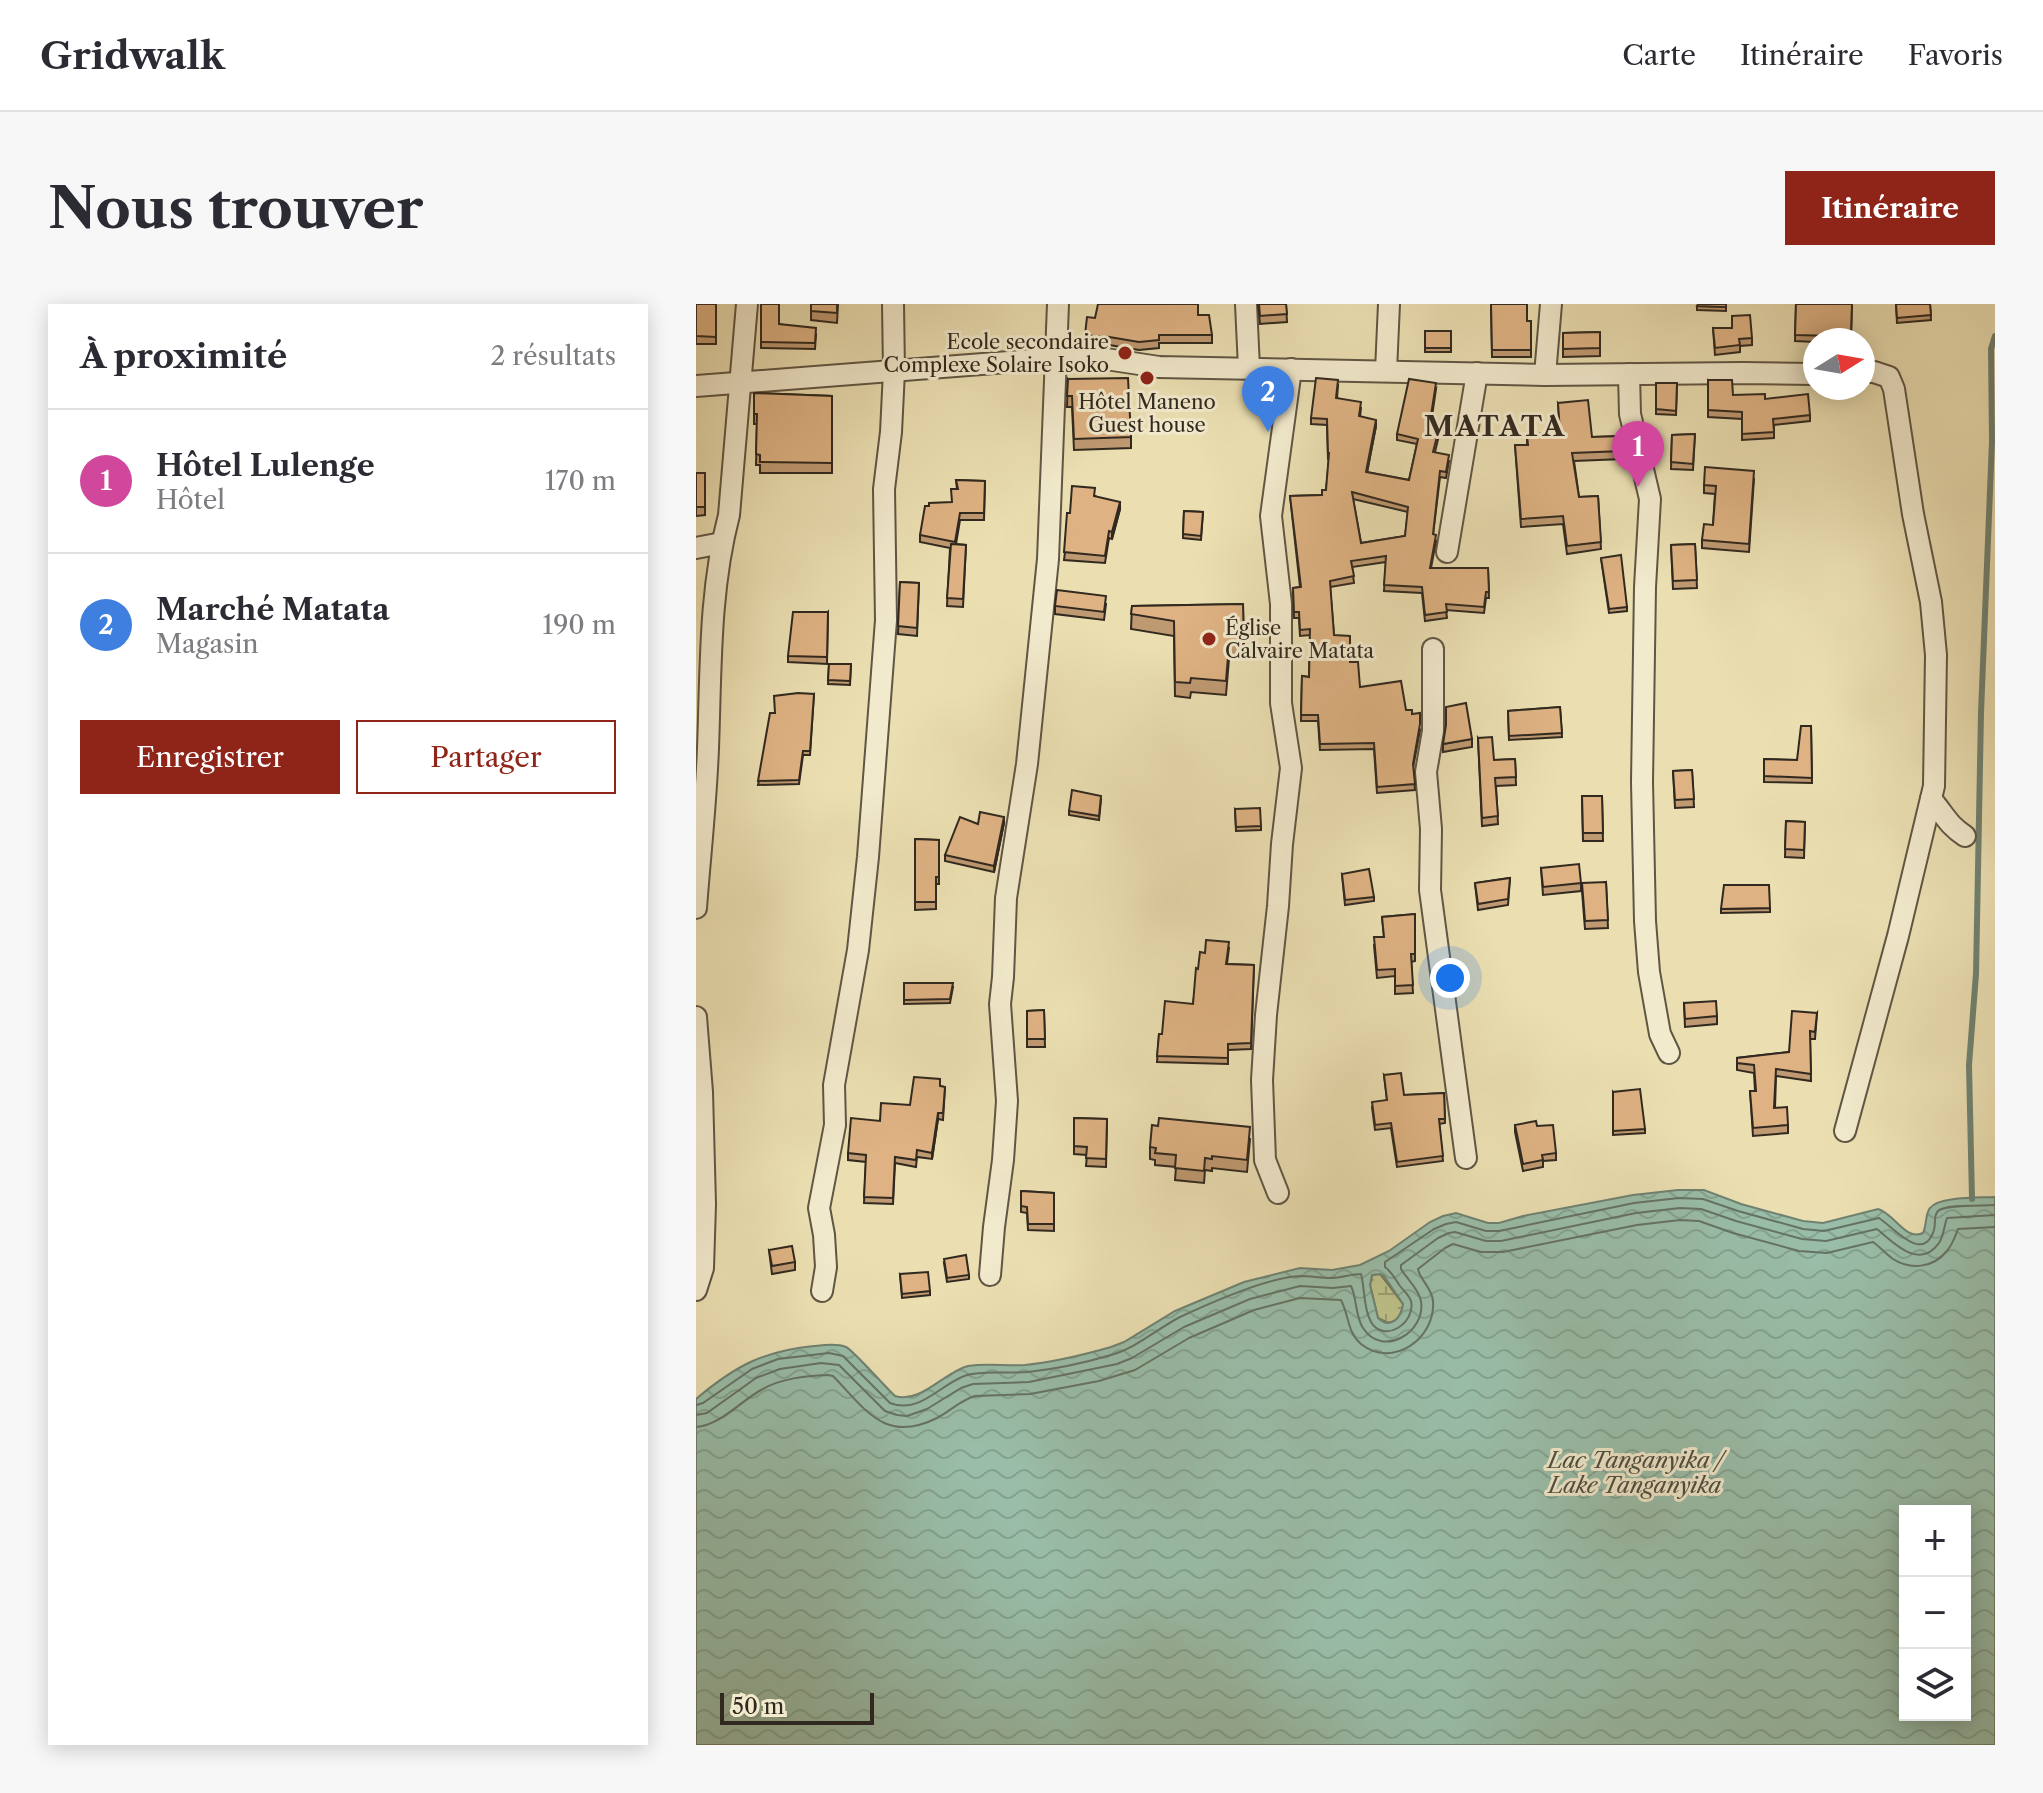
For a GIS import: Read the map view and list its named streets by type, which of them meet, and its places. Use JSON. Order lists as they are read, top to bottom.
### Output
{
  "districts": ["MATATA"],
  "water": ["Lac Tanganyika / Lake Tanganyika"],
  "places": ["Ecole secondaire Complexe Solaire Isoko", "Hôtel Maneno Guest house", "Église Calvaire Matata"],
  "scale_bar": "50 m",
  "north": "right",
  "page": {
    "header": "Gridwalk",
    "nav": ["Carte", "Itinéraire", "Favoris"],
    "buttons": [
      "Itinéraire",
      ["Enregistrer", "Partager"]
    ],
    "title": "Nous trouver",
    "heading": ["À proximité", "2 résultats"],
    "pins": ["2", "1"],
    "list": [
      {
        "mark": "1",
        "name": "Hôtel Lulenge",
        "note": "Hôtel",
        "value": "170 m"
      },
      {
        "mark": "2",
        "name": "Marché Matata",
        "note": "Magasin",
        "value": "190 m"
      }
    ],
    "map_buttons": ["+", "−"],
    "scale": "50 m"
  }
}
